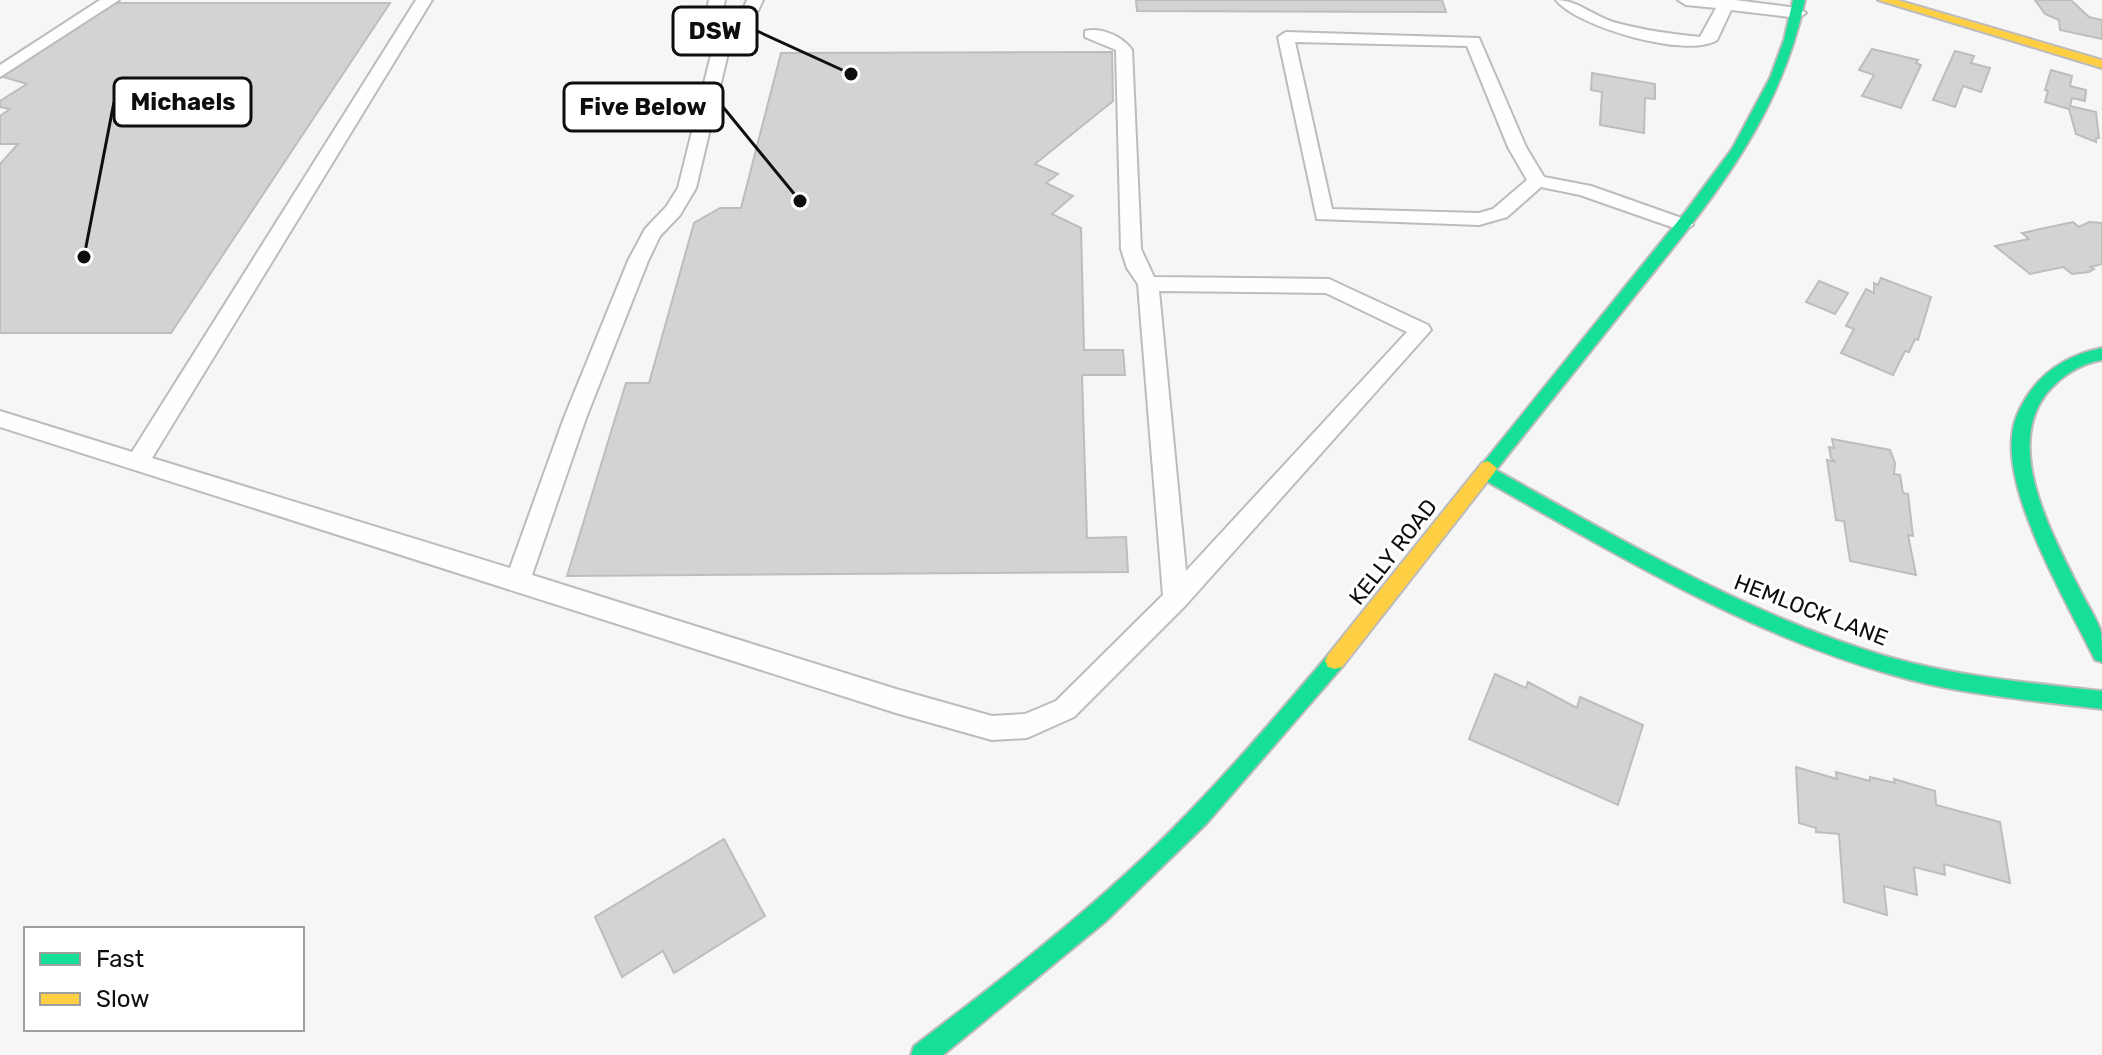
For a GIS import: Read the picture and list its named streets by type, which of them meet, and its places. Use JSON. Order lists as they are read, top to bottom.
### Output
{
  "streets": {
    "street": ["KELLY ROAD", "HEMLOCK LANE"]
  },
  "crossings": [
    ["KELLY ROAD", "HEMLOCK LANE"]
  ],
  "places": ["DSW", "Five Below", "Michaels"],
  "legend": ["Fast", "Slow"]
}
